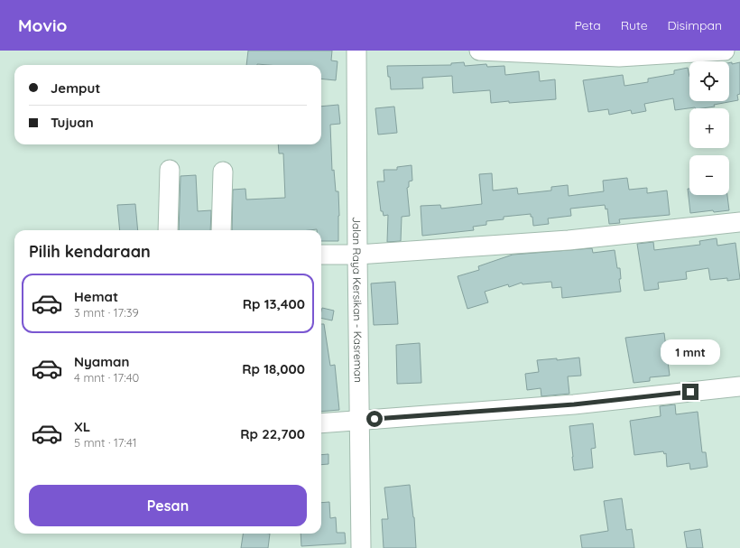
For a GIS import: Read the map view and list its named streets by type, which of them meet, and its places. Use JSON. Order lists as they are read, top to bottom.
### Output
{
  "streets": {
    "street": ["Jalan Raya Kersikan - Kasreman"]
  },
  "page": {
    "header": "Movio",
    "nav": ["Peta", "Rute", "Disimpan"],
    "map_buttons": ["+", "−"],
    "banner": ["Jemput", "Tujuan"],
    "heading": "Pilih kendaraan",
    "list": [
      {
        "name": "Hemat",
        "note": "3 mnt · 17:39",
        "value": "Rp 13,400"
      },
      {
        "name": "Nyaman",
        "note": "4 mnt · 17:40",
        "value": "Rp 18,000"
      },
      {
        "name": "XL",
        "note": "5 mnt · 17:41",
        "value": "Rp 22,700"
      }
    ],
    "bubble": "1 mnt",
    "buttons": "Pesan"
  }
}
